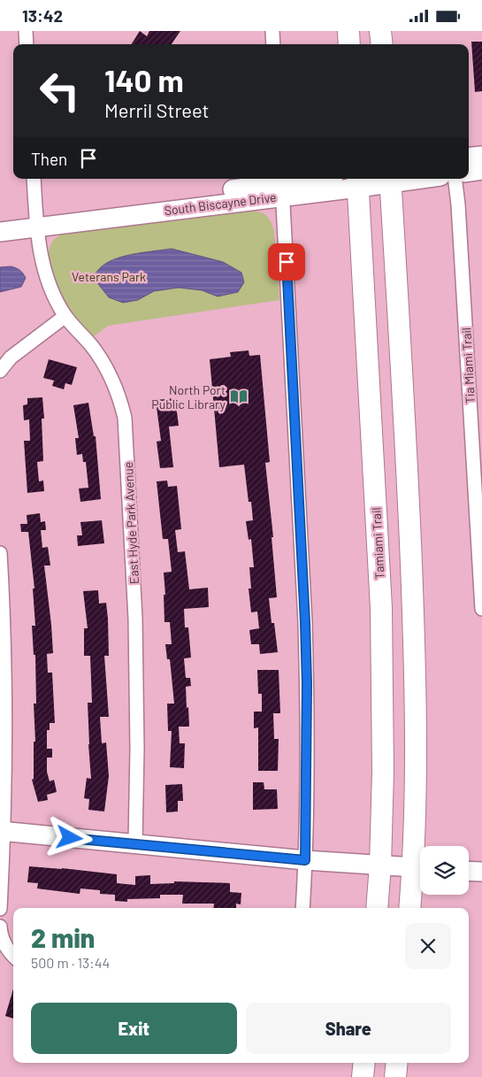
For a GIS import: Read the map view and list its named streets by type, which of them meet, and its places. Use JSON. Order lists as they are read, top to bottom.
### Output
{
  "streets": {
    "main road": ["Tamiami Trail"],
    "street": ["South Biscayne Drive", "Tia Miami Trail", "East Hyde Park Avenue"]
  },
  "crossings": [
    ["South Biscayne Drive", "East Hyde Park Avenue"],
    ["South Biscayne Drive", "Tamiami Trail"]
  ],
  "parks": ["Veterans Park"],
  "places": {
    "library": ["North Port Public Library"]
  },
  "page": {
    "status": "13:42",
    "turn": ["140 m", "Merril Street"],
    "then": "Then",
    "heading": ["2 min", "500 m · 13:44"],
    "buttons": ["Exit", "Share"]
  }
}
